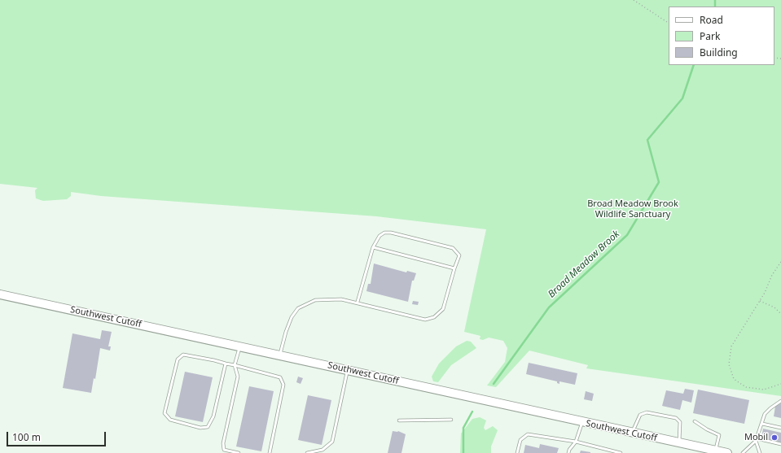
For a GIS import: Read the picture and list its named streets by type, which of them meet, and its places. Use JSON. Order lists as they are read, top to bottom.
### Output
{
  "streets": {
    "main road": ["Southwest Cutoff"]
  },
  "water": ["Broad Meadow Brook"],
  "parks": ["Broad Meadow Brook Wildlife Sanctuary"],
  "places": ["Mobil"],
  "legend": ["Road", "Park", "Building"],
  "scale_bar": "100 m"
}
